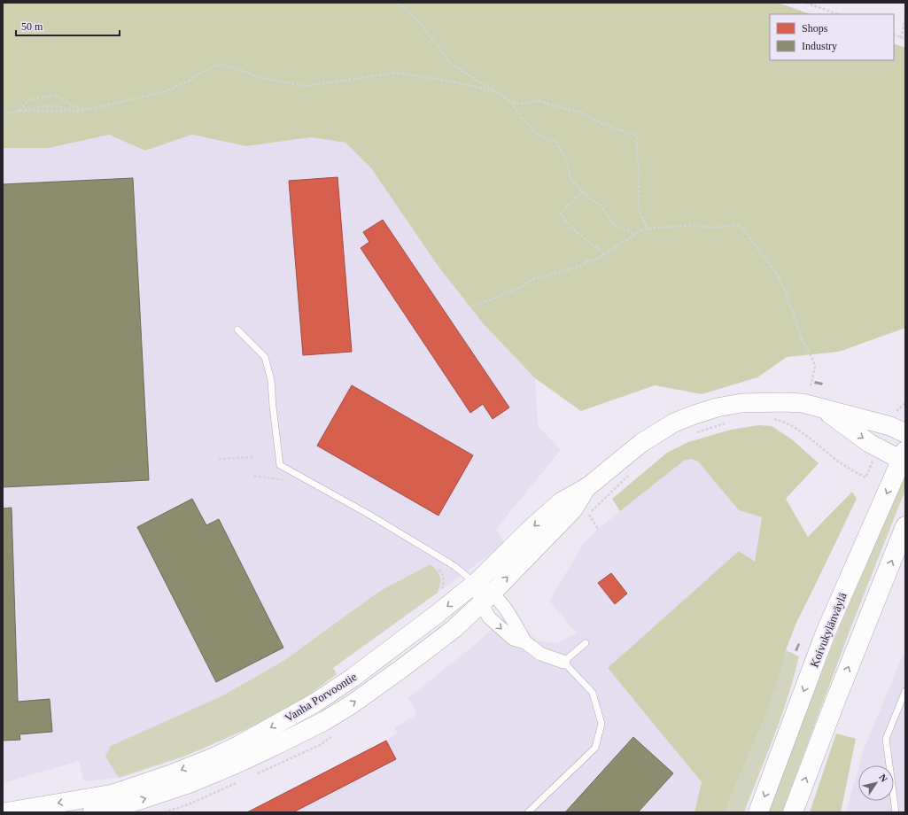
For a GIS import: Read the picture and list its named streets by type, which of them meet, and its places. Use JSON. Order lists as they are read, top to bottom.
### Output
{
  "streets": {
    "main road": ["Koivukylänväylä", "Vanha Porvoontie"]
  },
  "crossings": [
    ["Koivukylänväylä", "Vanha Porvoontie"]
  ],
  "legend": ["Shops", "Industry"],
  "scale_bar": "50 m",
  "north": "top right"
}
